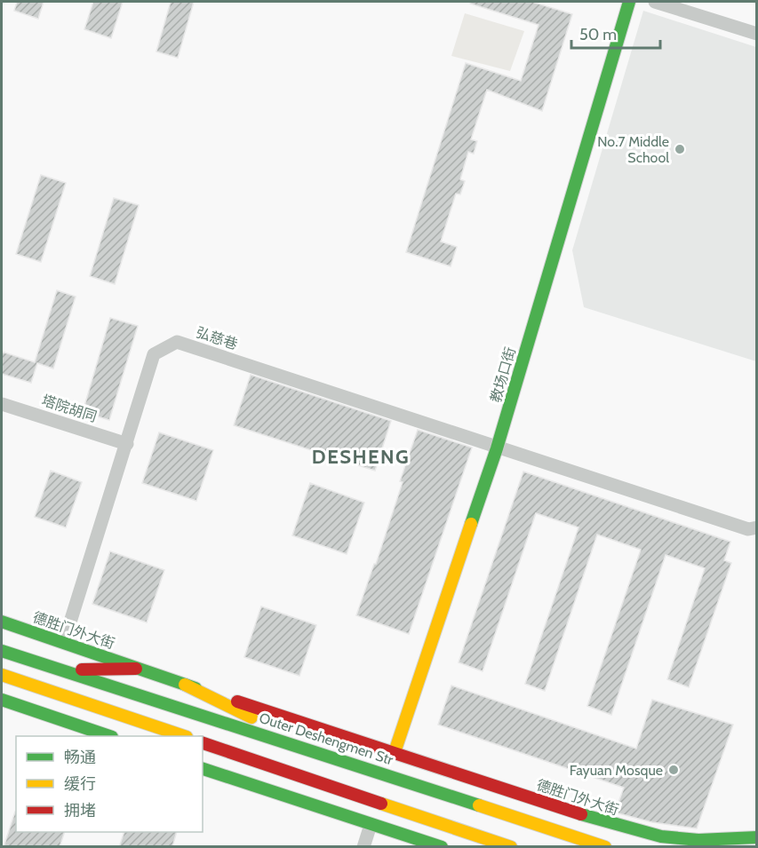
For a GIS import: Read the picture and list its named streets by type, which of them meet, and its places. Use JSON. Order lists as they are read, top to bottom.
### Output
{
  "streets": {
    "main road": ["教场口街", "德胜门外大街", "Outer Deshengmen Str"],
    "street": ["弘慈巷", "塔院胡同"]
  },
  "crossings": [
    ["弘慈巷", "教场口街"],
    ["弘慈巷", "塔院胡同"],
    ["弘慈巷", "德胜门外大街"],
    ["教场口街", "德胜门外大街"],
    ["教场口街", "Outer Deshengmen Str"],
    ["德胜门外大街", "Outer Deshengmen Str"]
  ],
  "districts": ["DESHENG"],
  "places": ["No.7 Middle School", "Fayuan Mosque"],
  "legend": ["畅通", "缓行", "拥堵"],
  "scale_bar": "50 m"
}
